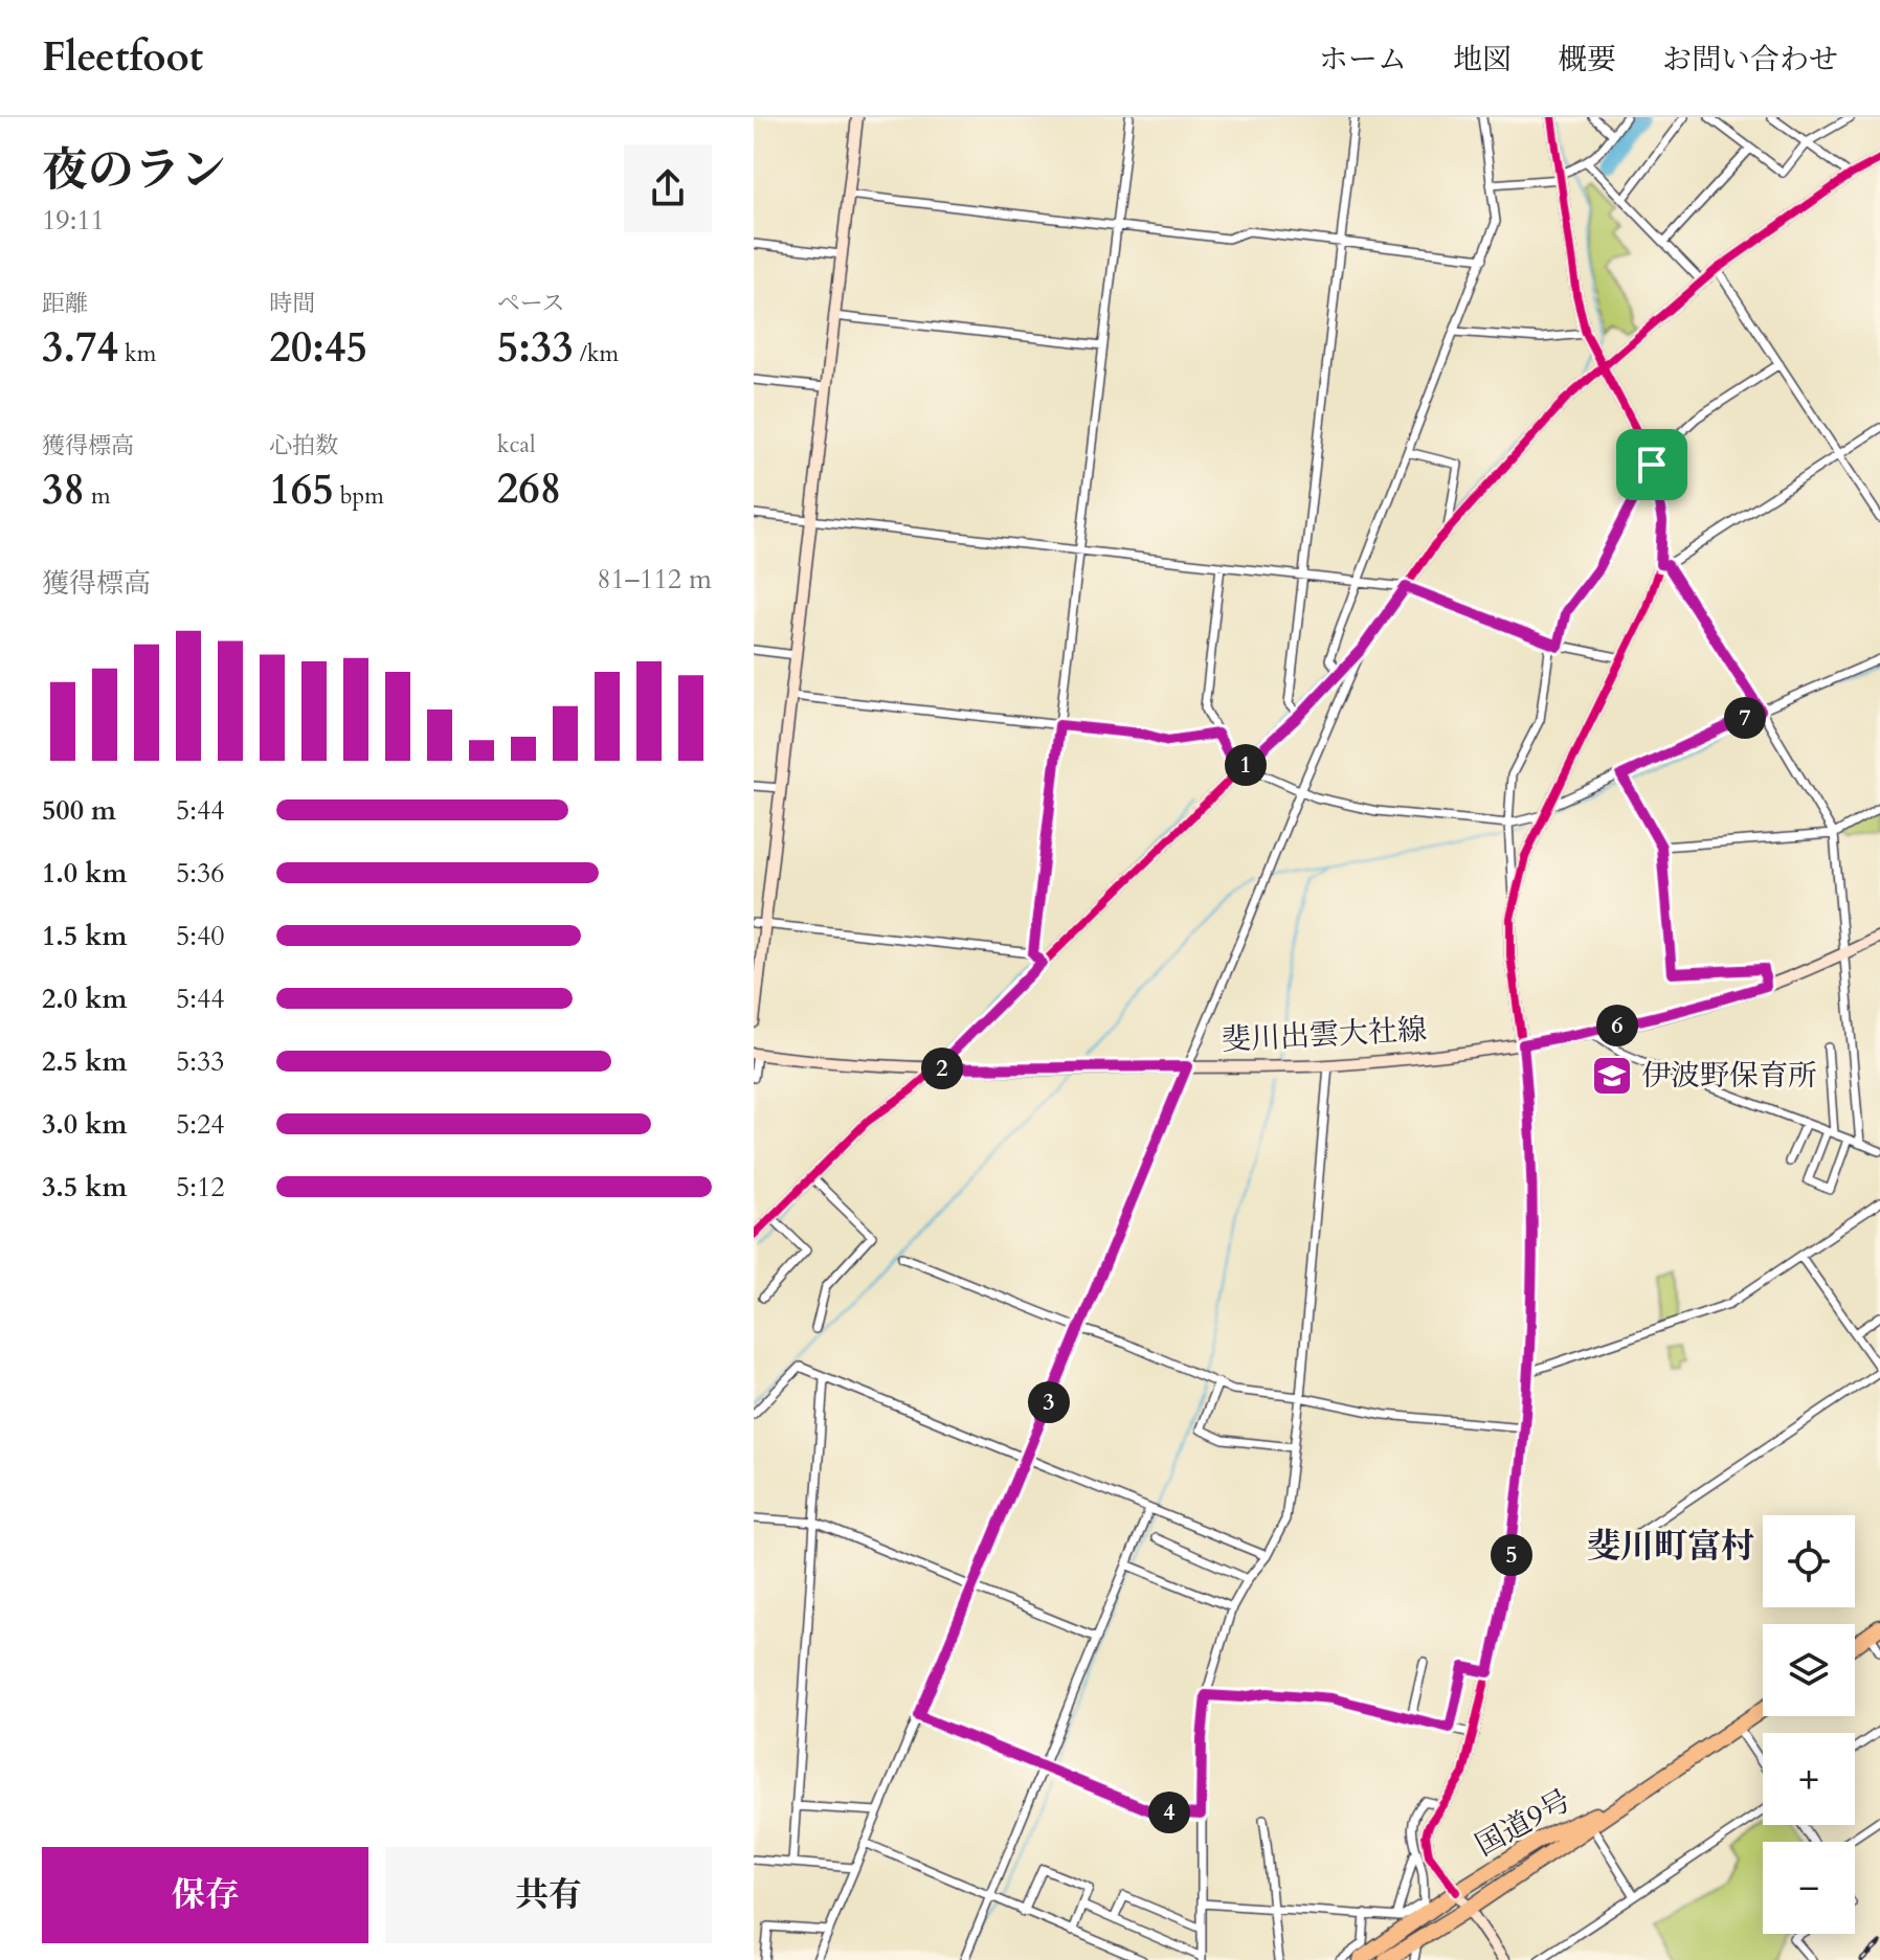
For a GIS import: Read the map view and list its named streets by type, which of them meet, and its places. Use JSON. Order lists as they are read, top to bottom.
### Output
{
  "streets": {
    "highway": ["国道9号"],
    "street": ["斐川出雲大社線"]
  },
  "districts": ["斐川町富村"],
  "places": {
    "school or university": ["伊波野保育所"]
  },
  "page": {
    "header": "Fleetfoot",
    "nav": [
      "ホーム",
      "地図",
      "概要",
      "お問い合わせ"
    ],
    "heading": ["夜のラン", "19:11"],
    "stats": [
      ["距離", "3.74 km"],
      ["時間", "20:45"],
      ["ペース", "5:33 /km"],
      ["獲得標高", "38 m"],
      ["心拍数", "165 bpm"],
      ["kcal", "268"]
    ],
    "chart": ["獲得標高", "81–112 m"],
    "pins": [
      "7",
      "1",
      "6",
      "2",
      "3",
      "5",
      "4"
    ],
    "list": [
      {
        "name": "500 m",
        "note": "5:44"
      },
      {
        "name": "1.0 km",
        "note": "5:36"
      },
      {
        "name": "1.5 km",
        "note": "5:40"
      },
      {
        "name": "2.0 km",
        "note": "5:44"
      },
      {
        "name": "2.5 km",
        "note": "5:33"
      },
      {
        "name": "3.0 km",
        "note": "5:24"
      },
      {
        "name": "3.5 km",
        "note": "5:12"
      }
    ],
    "map_buttons": ["+", "−"],
    "buttons": ["保存", "共有"]
  }
}
